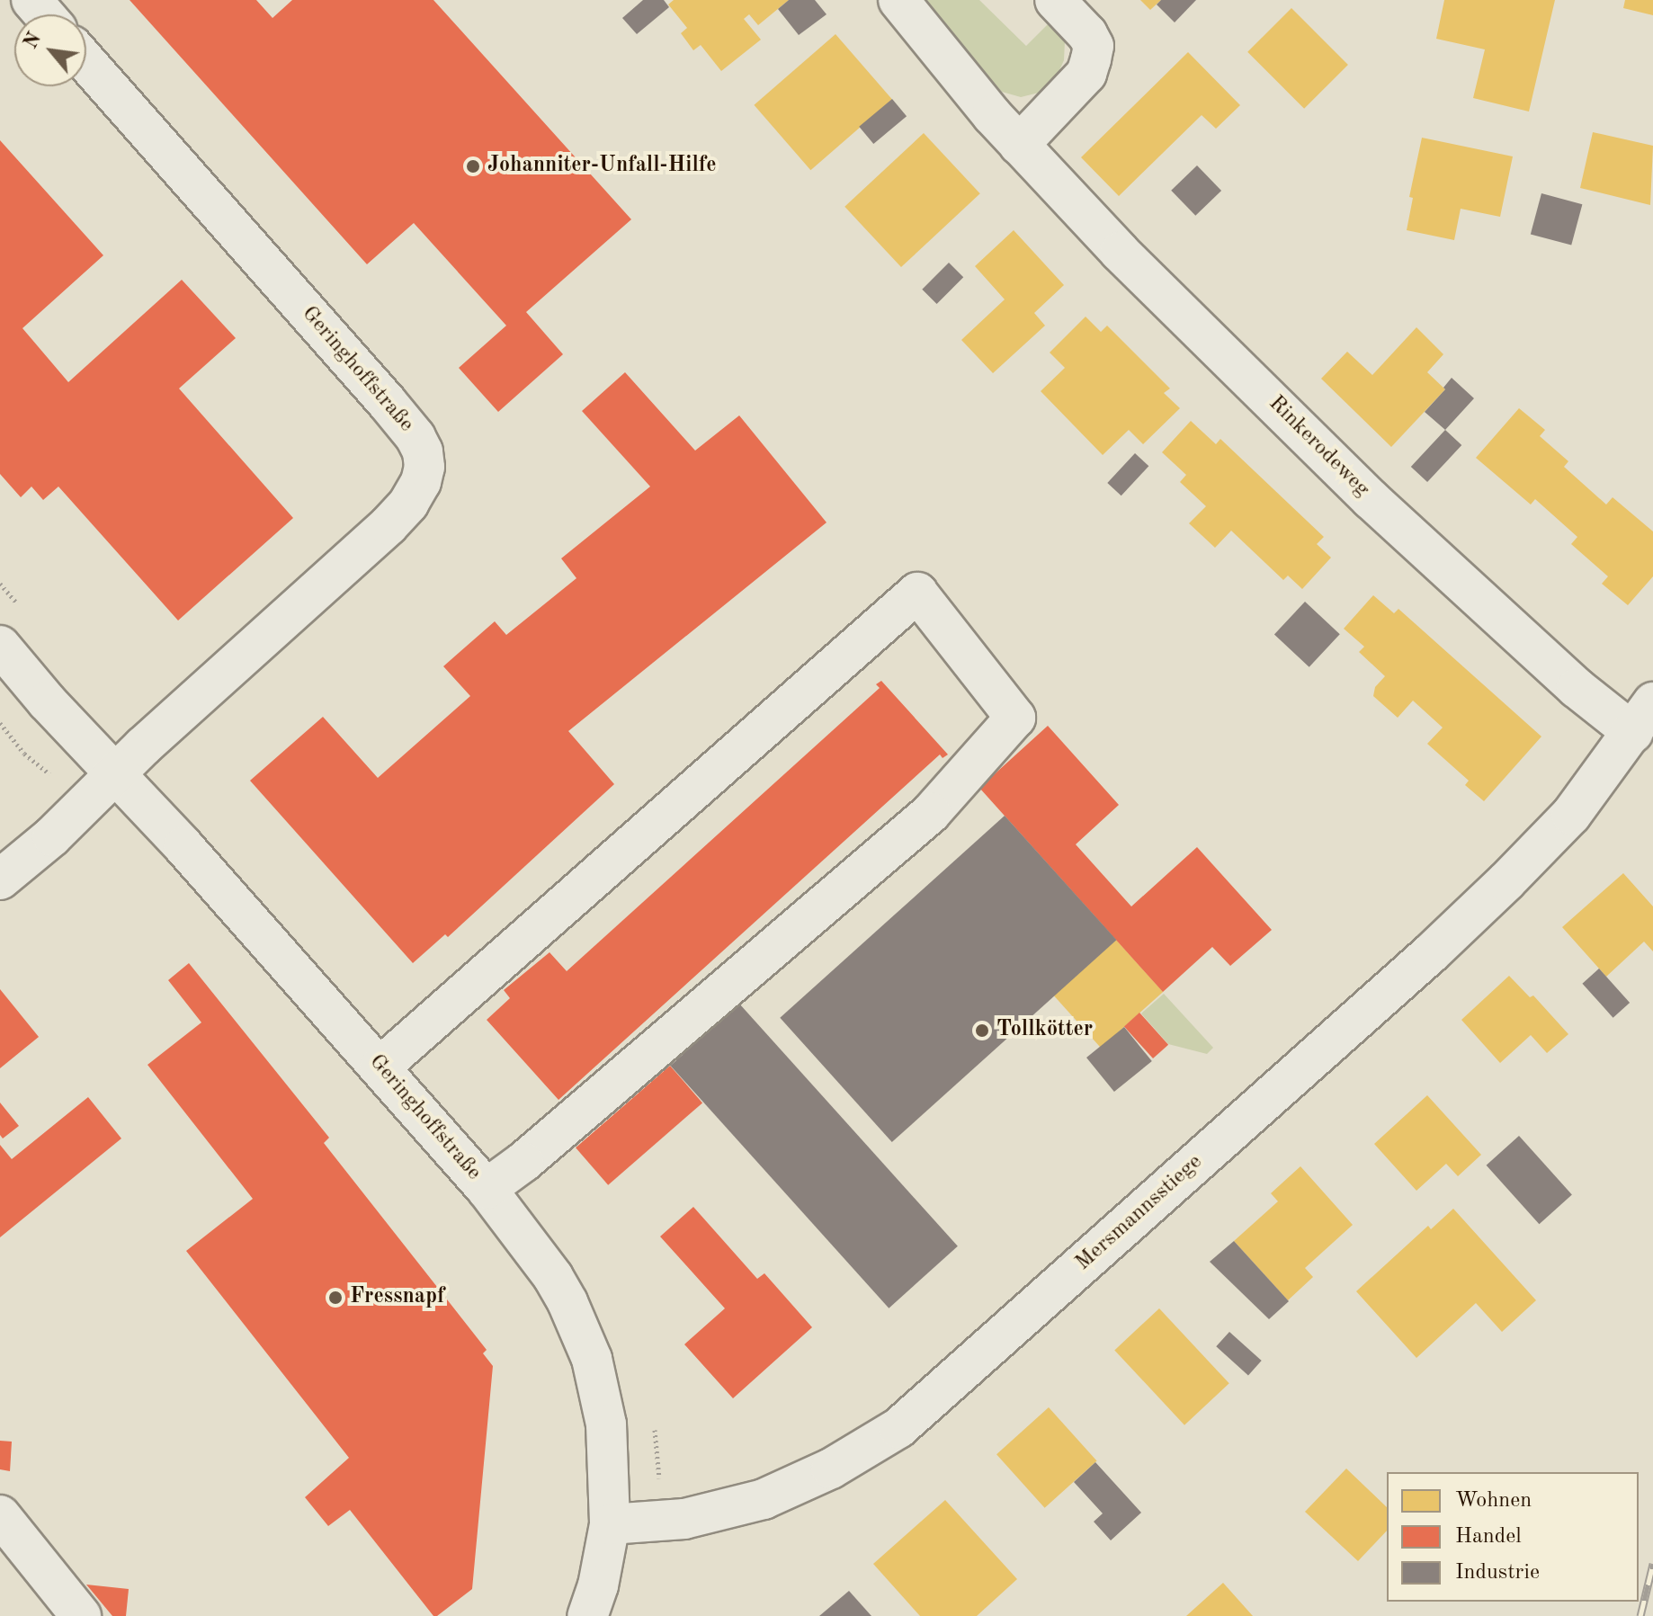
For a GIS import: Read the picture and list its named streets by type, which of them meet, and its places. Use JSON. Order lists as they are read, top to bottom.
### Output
{
  "streets": {
    "street": ["Geringhoffstraße", "Rinkerodeweg", "Mersmannsstiege"]
  },
  "crossings": [
    ["Geringhoffstraße", "Mersmannsstiege"],
    ["Rinkerodeweg", "Mersmannsstiege"]
  ],
  "places": ["Johanniter-Unfall-Hilfe", "Tollkötter", "Fressnapf"],
  "legend": ["Wohnen", "Handel", "Industrie"],
  "north": "top left"
}
